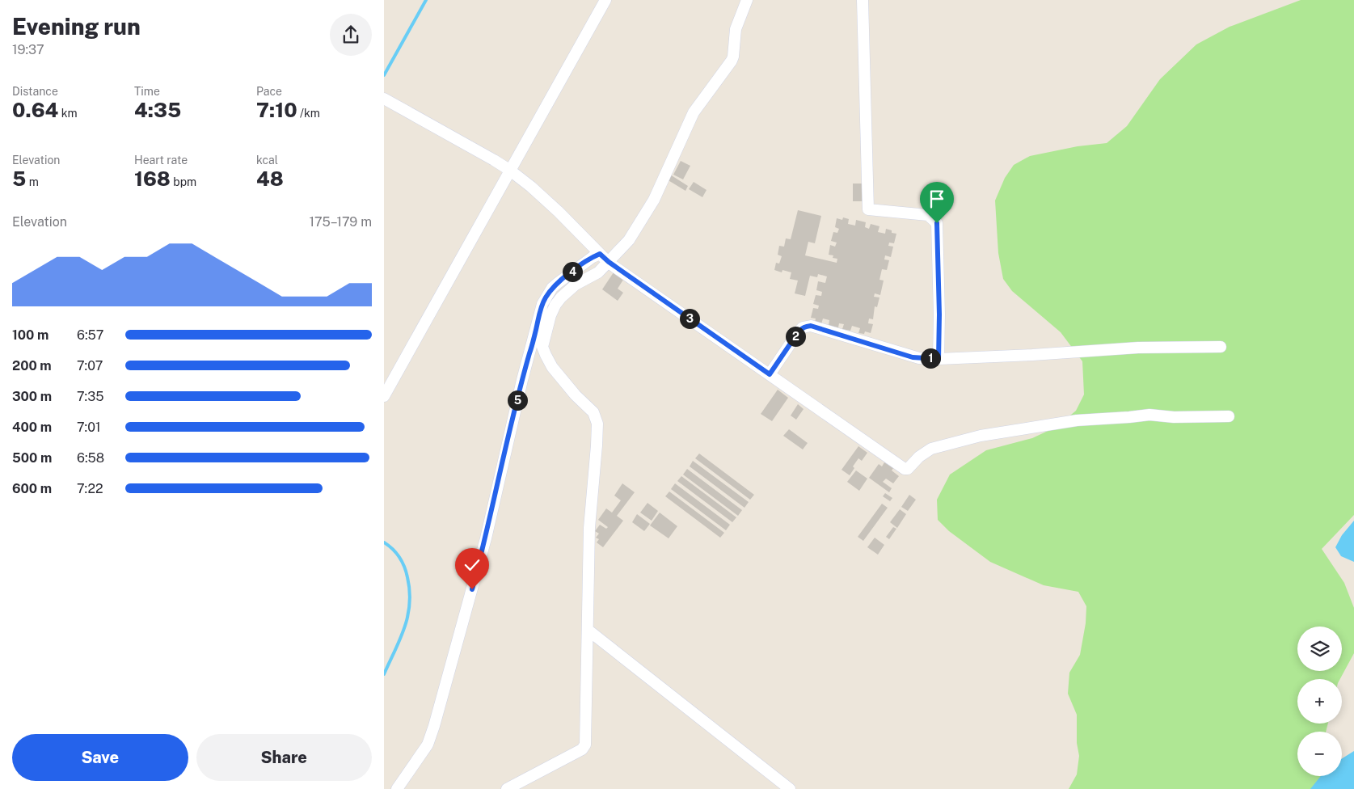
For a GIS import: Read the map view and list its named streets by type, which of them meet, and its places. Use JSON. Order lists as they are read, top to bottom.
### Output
{
  "page": {
    "heading": ["Evening run", "19:37"],
    "stats": [
      ["Distance", "0.64 km"],
      ["Time", "4:35"],
      ["Pace", "7:10 /km"],
      ["Elevation", "5 m"],
      ["Heart rate", "168 bpm"],
      ["kcal", "48"]
    ],
    "chart": ["Elevation", "175–179 m"],
    "pins": [
      "4",
      "3",
      "2",
      "1",
      "5"
    ],
    "list": [
      {
        "name": "100 m",
        "note": "6:57"
      },
      {
        "name": "200 m",
        "note": "7:07"
      },
      {
        "name": "300 m",
        "note": "7:35"
      },
      {
        "name": "400 m",
        "note": "7:01"
      },
      {
        "name": "500 m",
        "note": "6:58"
      },
      {
        "name": "600 m",
        "note": "7:22"
      }
    ],
    "map_buttons": ["+", "−"],
    "buttons": ["Save", "Share"]
  }
}
